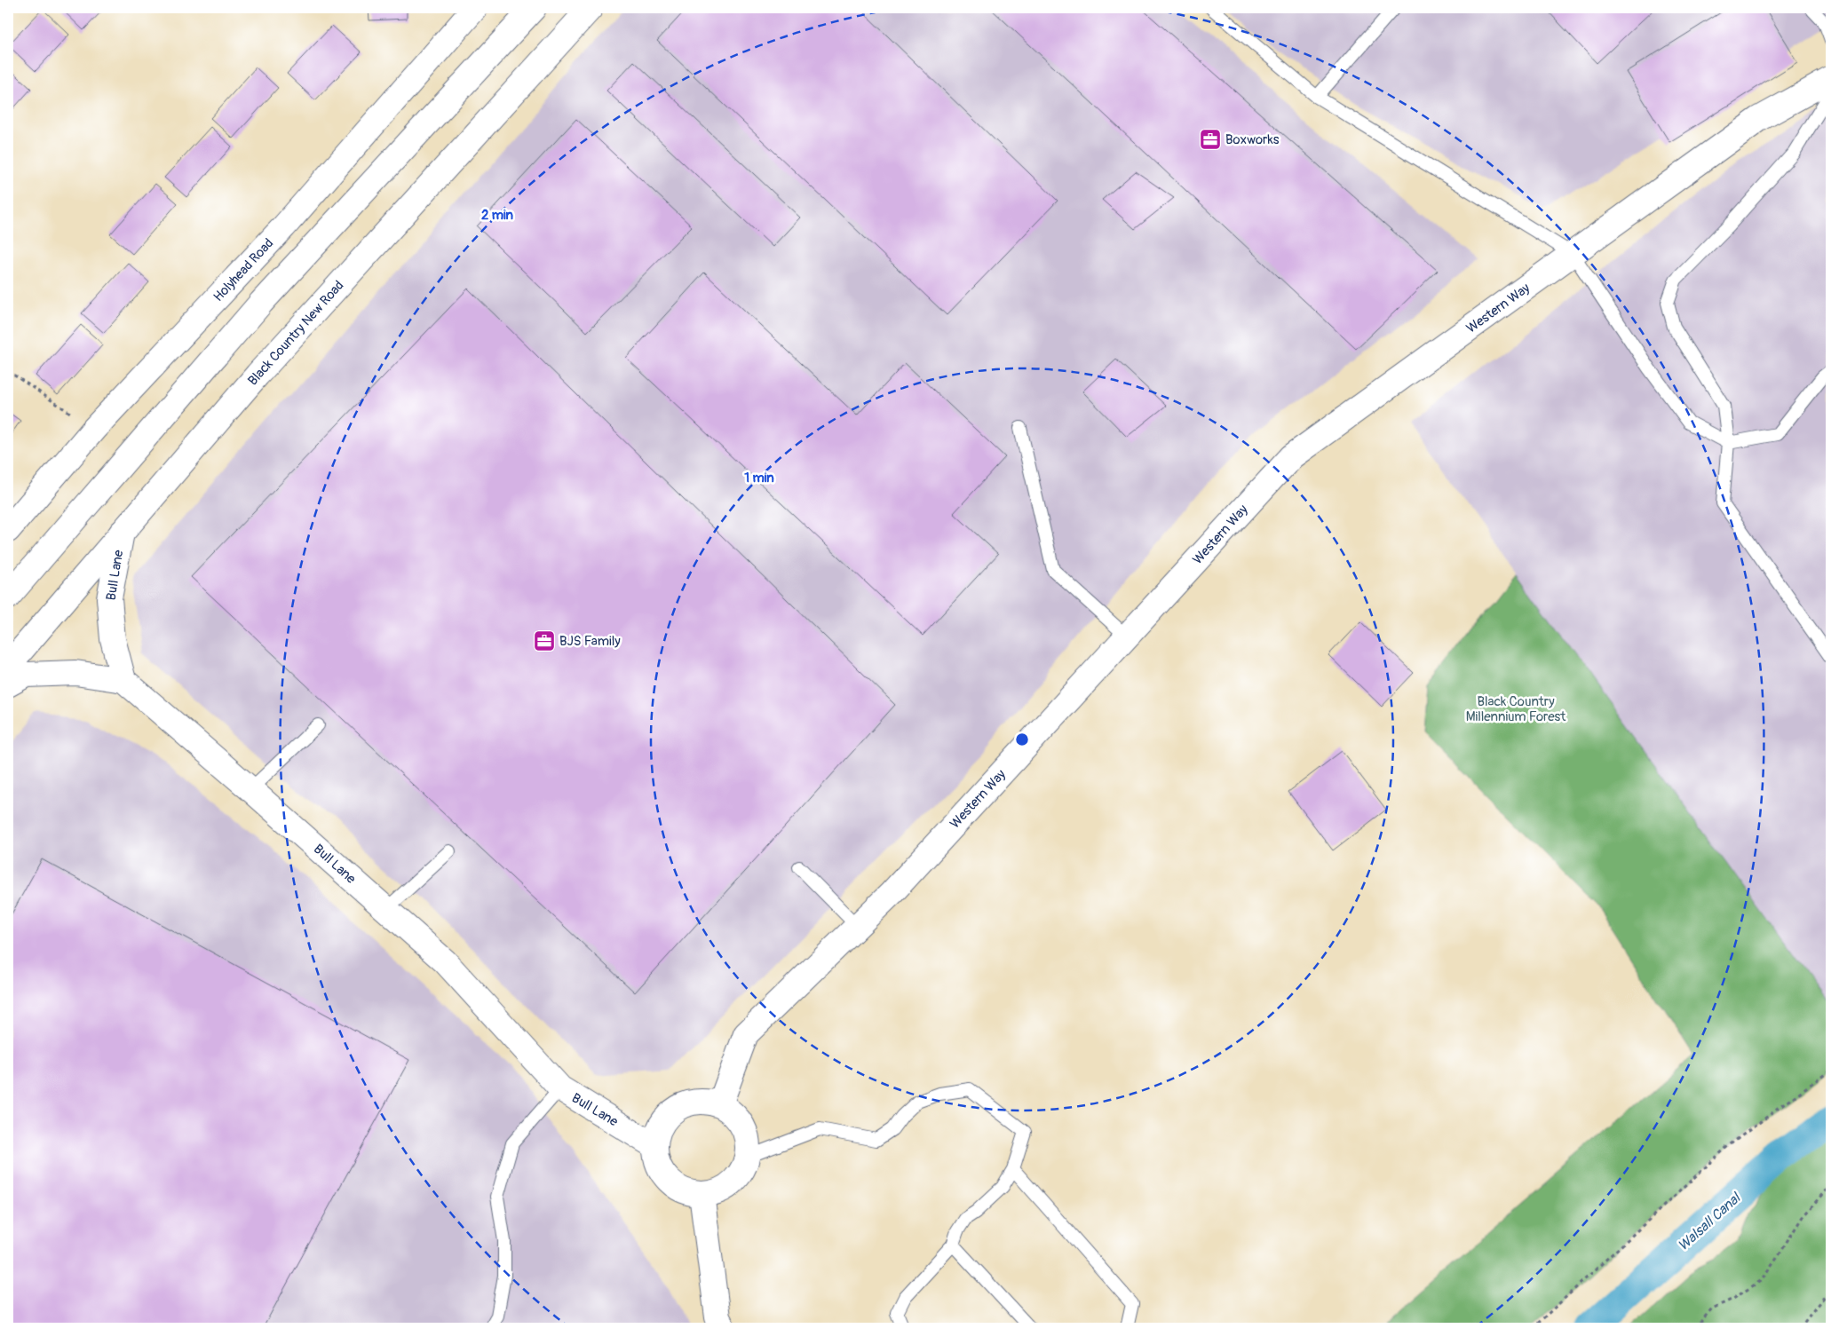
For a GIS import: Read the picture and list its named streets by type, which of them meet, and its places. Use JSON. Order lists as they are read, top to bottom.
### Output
{
  "streets": {
    "main road": [
      "Holyhead Road",
      "Western Way",
      "Black Country New Road",
      "Bull Lane"
    ]
  },
  "crossings": [
    ["Western Way", "Bull Lane"],
    ["Black Country New Road", "Bull Lane"]
  ],
  "water": ["Walsall Canal"],
  "parks": ["Black Country Millennium Forest"],
  "places": {
    "office": ["Boxworks", "BJS Family"]
  },
  "rings": ["2 min", "1 min"]
}
